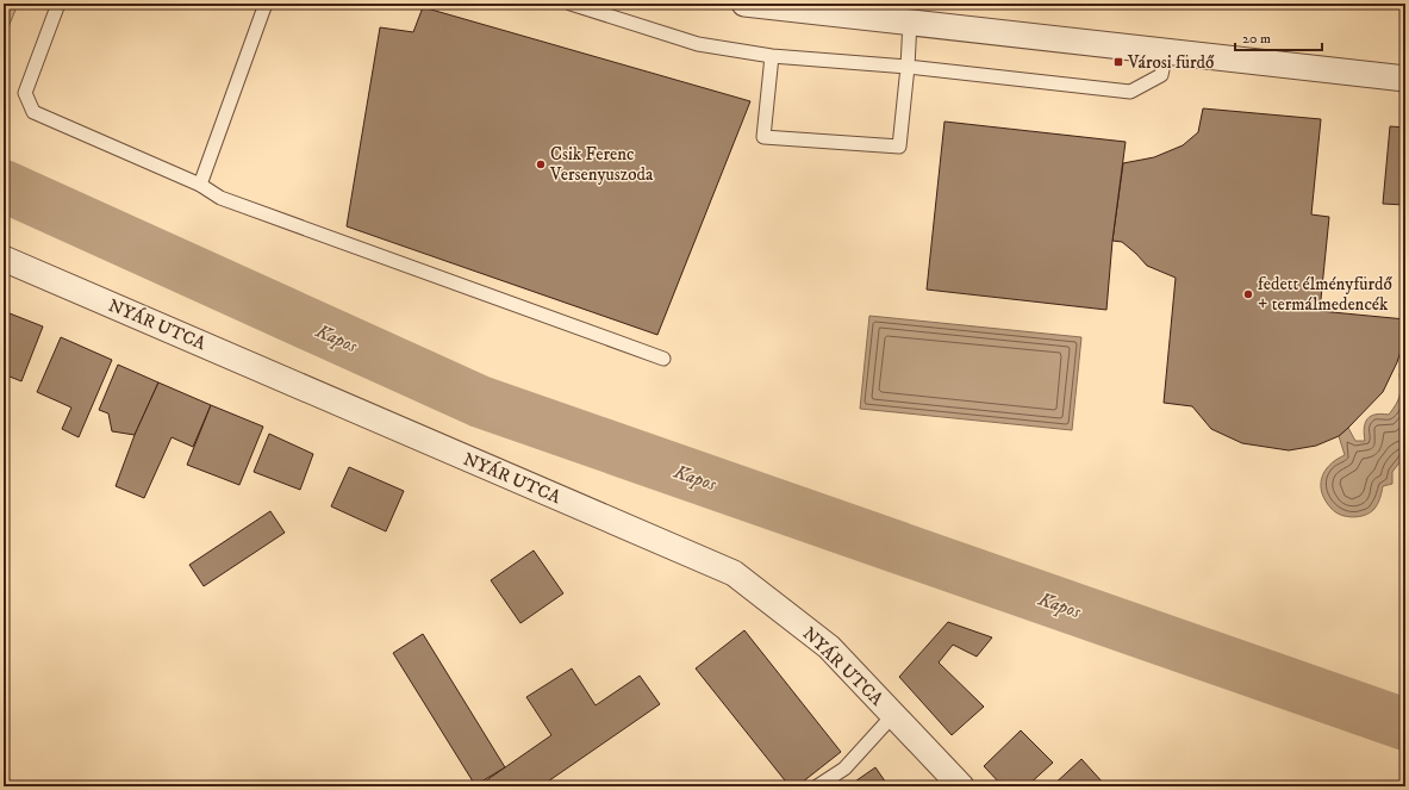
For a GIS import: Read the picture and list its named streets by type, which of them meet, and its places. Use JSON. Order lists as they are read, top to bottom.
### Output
{
  "streets": {
    "street": ["NYÁR UTCA"]
  },
  "water": ["Kapos"],
  "places": {
    "transit": ["Városi fürdő"],
    "other": ["Csik Ferenc Versenyuszoda", "fedett élményfürdő + termálmedencék"]
  },
  "scale_bar": "20 m"
}
